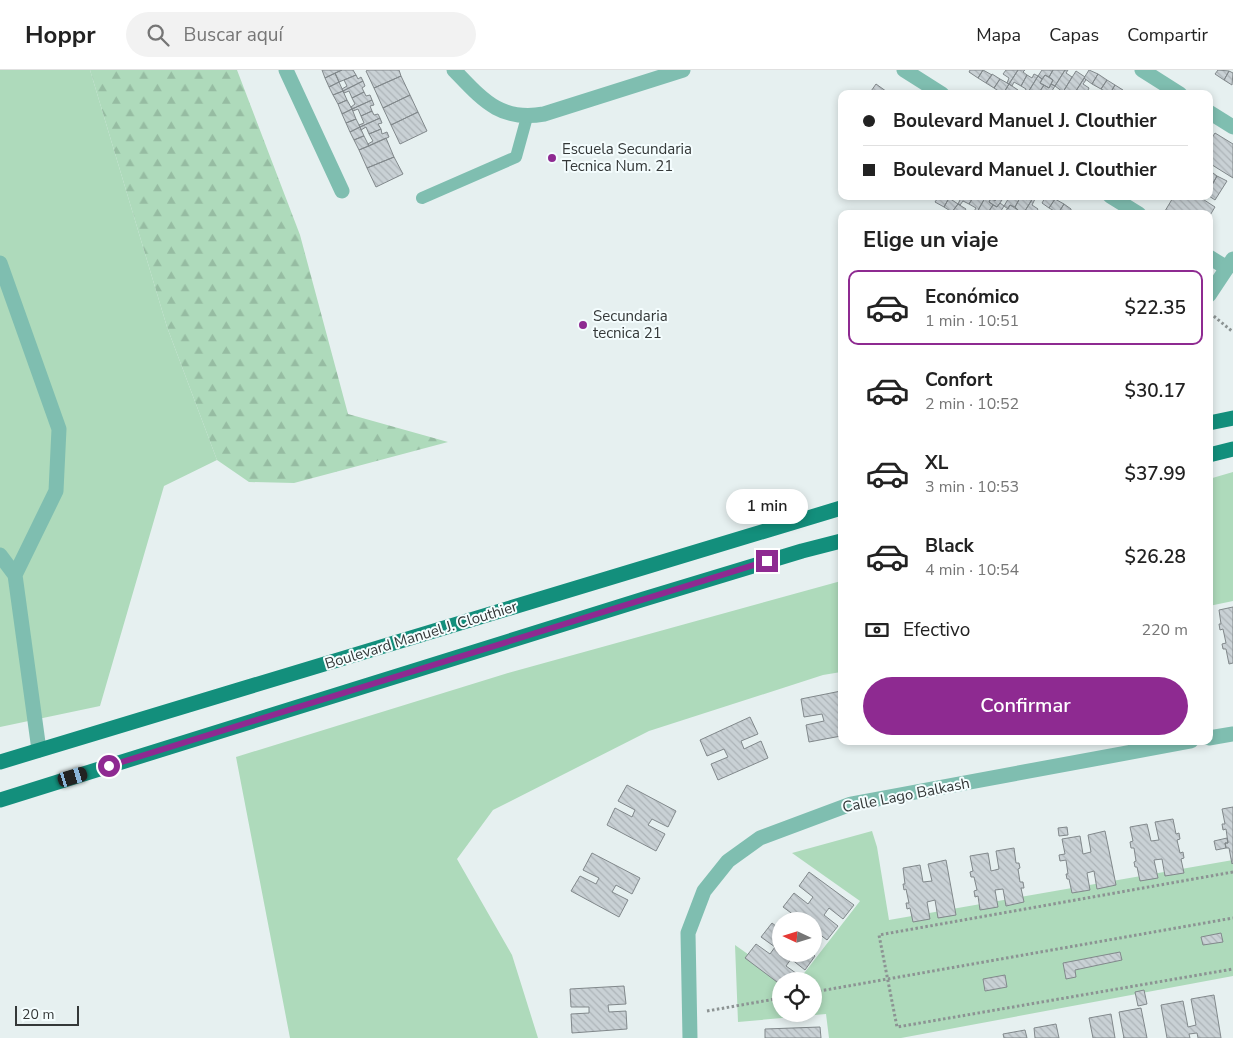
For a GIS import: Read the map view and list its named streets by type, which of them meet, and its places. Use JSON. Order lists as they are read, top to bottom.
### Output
{
  "streets": {
    "main road": ["Boulevard Manuel J. Clouthier"],
    "street": ["Calle Lago Balkash"]
  },
  "places": ["Escuela Secundaria Tecnica Num. 21", "Secundaria tecnica 21"],
  "scale_bar": "20 m",
  "north": "left",
  "page": {
    "header": "Hoppr",
    "search": "Buscar aquí",
    "nav": ["Mapa", "Capas", "Compartir"],
    "banner": ["Boulevard Manuel J. Clouthier", "Boulevard Manuel J. Clouthier"],
    "heading": "Elige un viaje",
    "list": [
      {
        "name": "Económico",
        "note": "1 min · 10:51",
        "value": "$22.35"
      },
      {
        "name": "Confort",
        "note": "2 min · 10:52",
        "value": "$30.17"
      },
      {
        "name": "XL",
        "note": "3 min · 10:53",
        "value": "$37.99"
      },
      {
        "name": "Black",
        "note": "4 min · 10:54",
        "value": "$26.28"
      }
    ],
    "bubble": "1 min",
    "pay": ["Efectivo", "220 m"],
    "buttons": "Confirmar",
    "scale": "20 m"
  }
}
